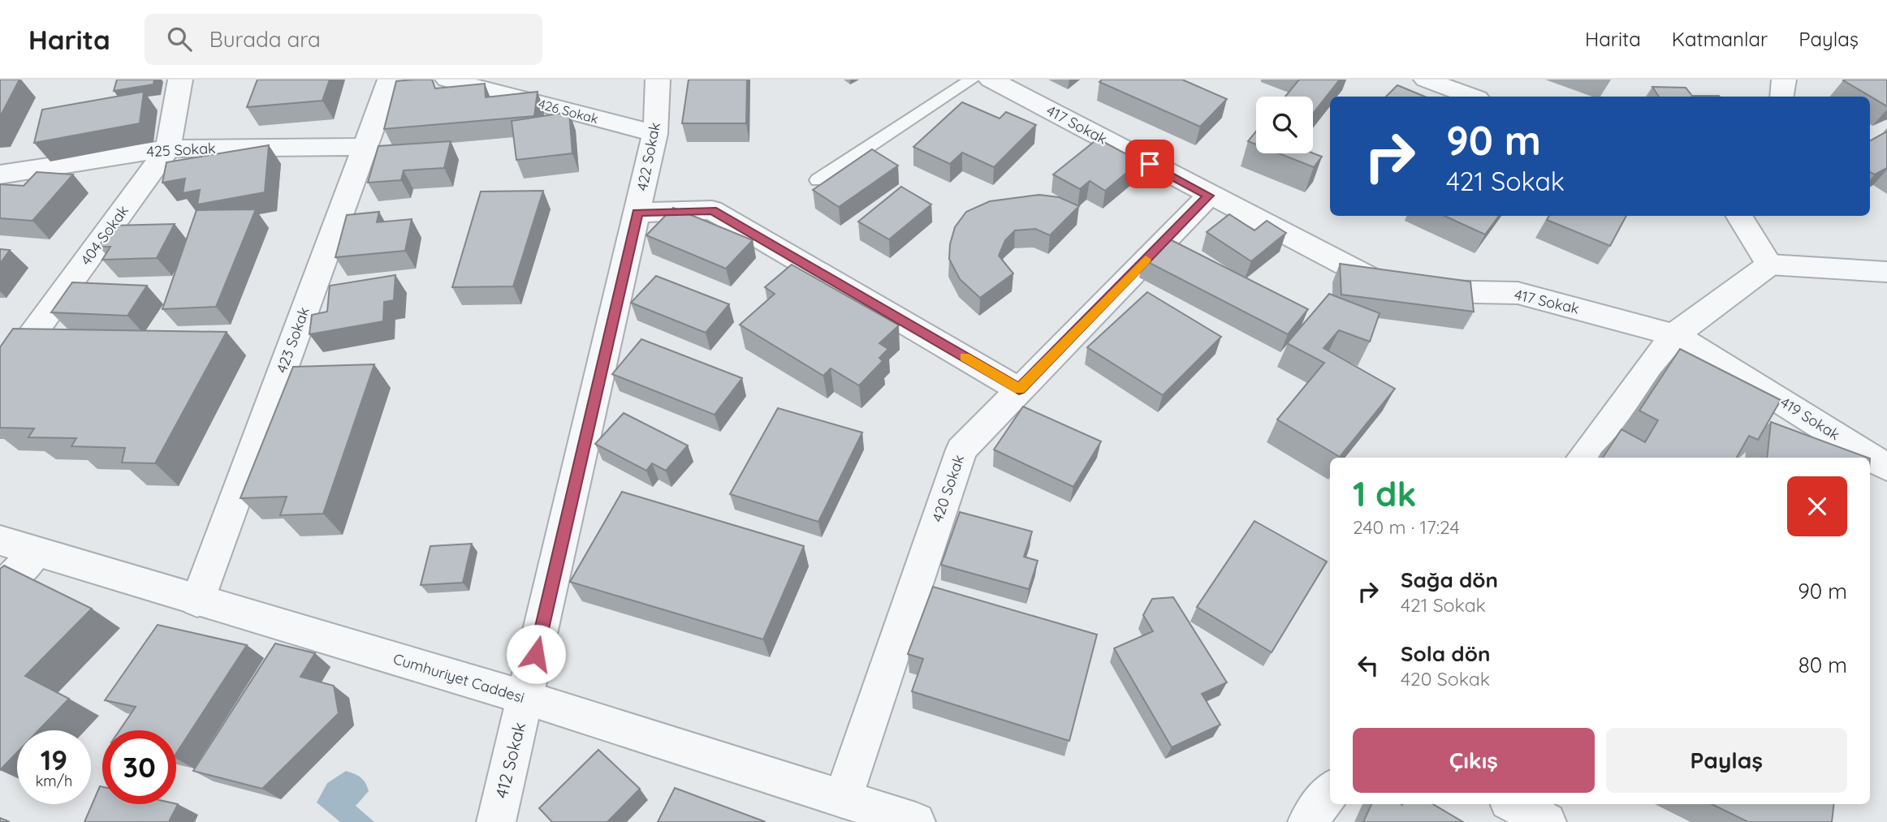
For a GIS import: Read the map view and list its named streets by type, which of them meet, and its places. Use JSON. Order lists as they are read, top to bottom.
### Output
{
  "streets": {
    "street": [
      "426 Sokak",
      "417 Sokak",
      "425 Sokak",
      "422 Sokak",
      "404 Sokak",
      "423 Sokak",
      "419 Sokak",
      "420 Sokak",
      "Cumhuriyet Caddesi",
      "412 Sokak"
    ]
  },
  "crossings": [
    ["426 Sokak", "422 Sokak"],
    ["417 Sokak", "419 Sokak"],
    ["417 Sokak", "420 Sokak"],
    ["425 Sokak", "404 Sokak"],
    ["425 Sokak", "423 Sokak"],
    ["422 Sokak", "Cumhuriyet Caddesi"],
    ["422 Sokak", "412 Sokak"],
    ["423 Sokak", "Cumhuriyet Caddesi"],
    ["420 Sokak", "Cumhuriyet Caddesi"],
    ["Cumhuriyet Caddesi", "412 Sokak"]
  ],
  "page": {
    "header": "Harita",
    "search": "Burada ara",
    "nav": ["Harita", "Katmanlar", "Paylaş"],
    "turn": ["90 m", "421 Sokak"],
    "heading": ["1 dk", "240 m · 17:24"],
    "list": [
      {
        "name": "Sağa dön",
        "note": "421 Sokak",
        "value": "90 m"
      },
      {
        "name": "Sola dön",
        "note": "420 Sokak",
        "value": "80 m"
      }
    ],
    "buttons": ["Çıkış", "Paylaş"],
    "speed": "19 km/h",
    "limit": "30"
  }
}
